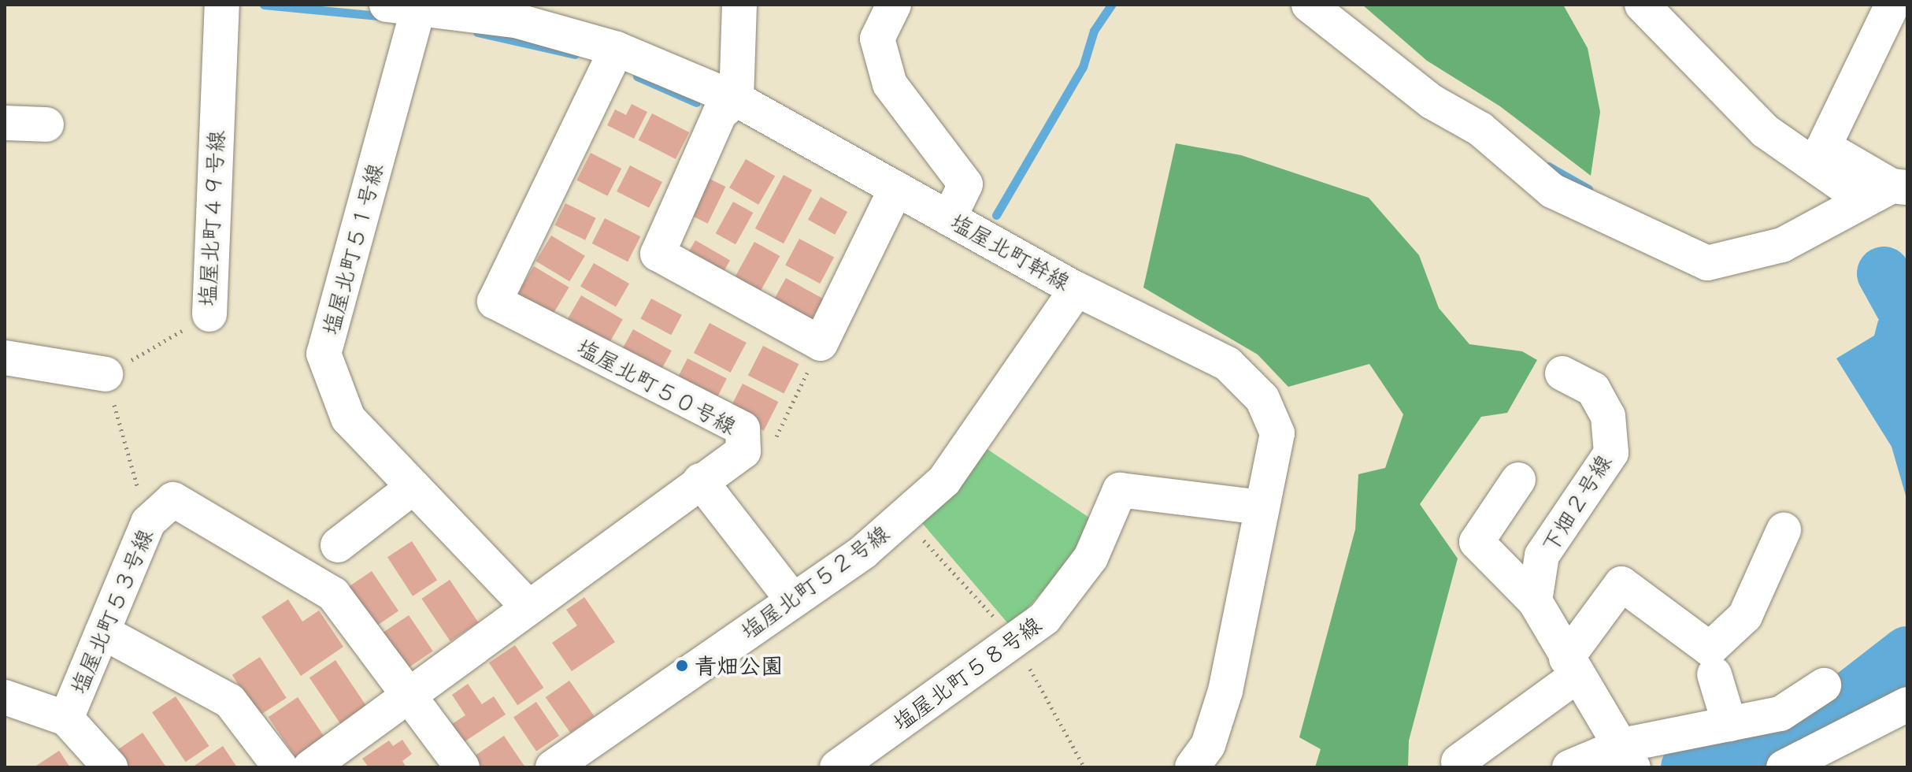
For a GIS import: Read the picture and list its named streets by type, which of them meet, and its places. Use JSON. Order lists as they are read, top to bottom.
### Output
{
  "streets": {
    "street": [
      "塩屋北町４９号線",
      "塩屋北町５１号線",
      "塩屋北町幹線",
      "塩屋北町５０号線",
      "下畑２号線",
      "塩屋北町５２号線",
      "塩屋北町５３号線",
      "塩屋北町５８号線"
    ]
  },
  "crossings": [
    ["塩屋北町５１号線", "塩屋北町幹線"],
    ["塩屋北町５１号線", "塩屋北町５０号線"],
    ["塩屋北町幹線", "塩屋北町５０号線"],
    ["塩屋北町幹線", "塩屋北町５２号線"],
    ["塩屋北町幹線", "塩屋北町５８号線"],
    ["塩屋北町５０号線", "塩屋北町５３号線"]
  ],
  "places": ["青畑公園"]
}
